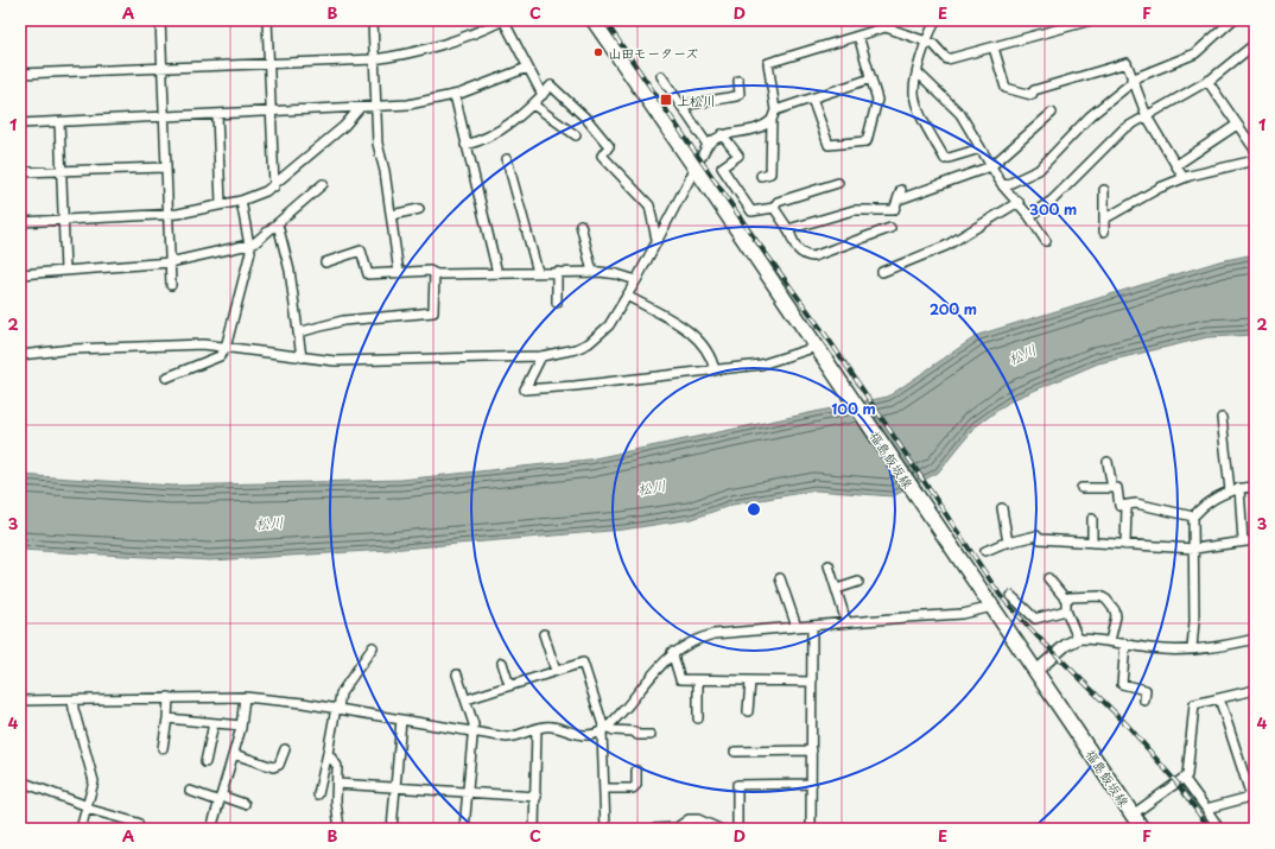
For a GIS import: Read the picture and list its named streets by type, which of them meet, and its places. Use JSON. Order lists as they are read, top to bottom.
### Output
{
  "streets": {
    "main road": ["福島飯坂線"]
  },
  "water": ["松川"],
  "places": {
    "other": ["山田モーターズ"],
    "transit": ["上松川"]
  },
  "grid": {
    "columns": [
      "A",
      "B",
      "C",
      "D",
      "E",
      "F"
    ],
    "rows": [
      "1",
      "2",
      "3",
      "4"
    ]
  },
  "rings": ["300 m", "200 m", "100 m"]
}
